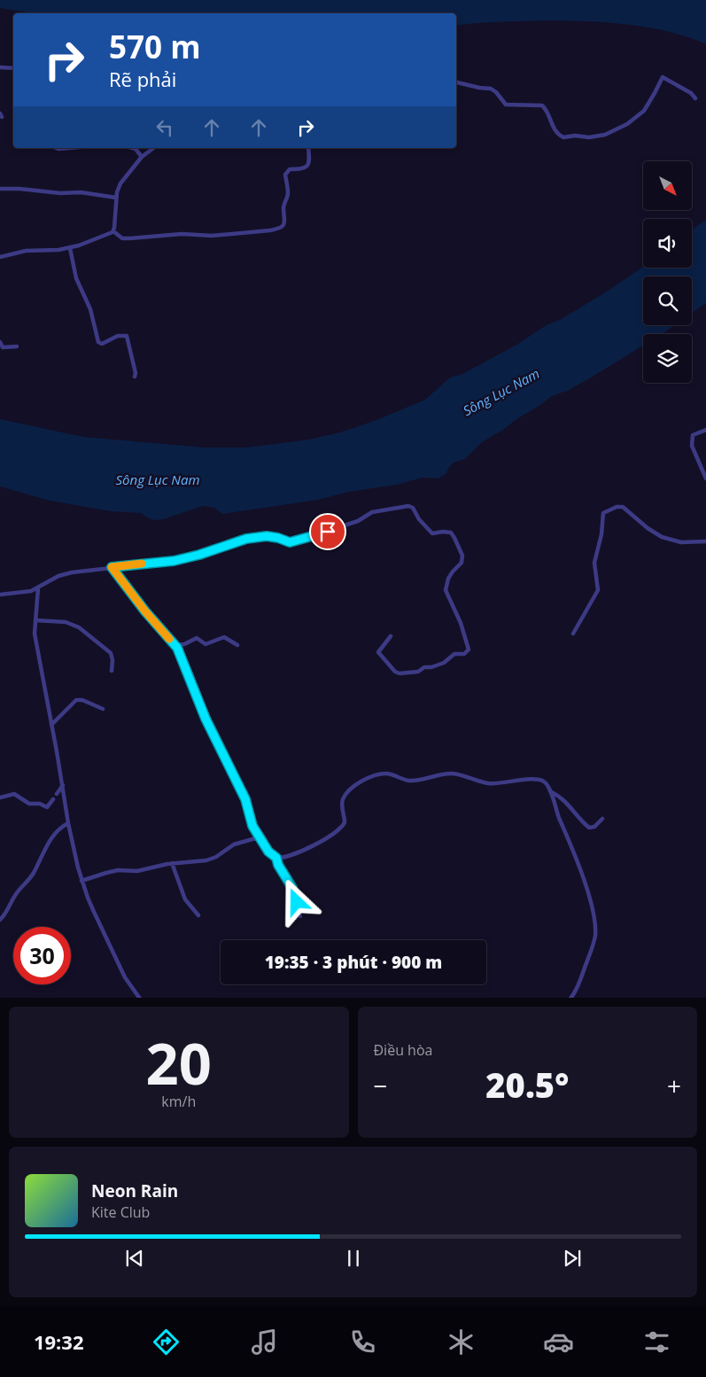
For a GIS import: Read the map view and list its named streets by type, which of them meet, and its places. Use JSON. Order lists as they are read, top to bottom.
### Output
{
  "water": ["Sông Lục Nam"],
  "north": "bottom right",
  "page": {
    "turn": ["570 m", "Rẽ phải"],
    "limit": "30",
    "trip": "19:35 · 3 phút · 900 m",
    "tile": [
      ["20", "km/h"],
      "Điều hòa"
    ],
    "heat": ["−", "20.5°", "+"],
    "song": ["Neon Rain", "Kite Club"],
    "tabs": "19:32"
  }
}
